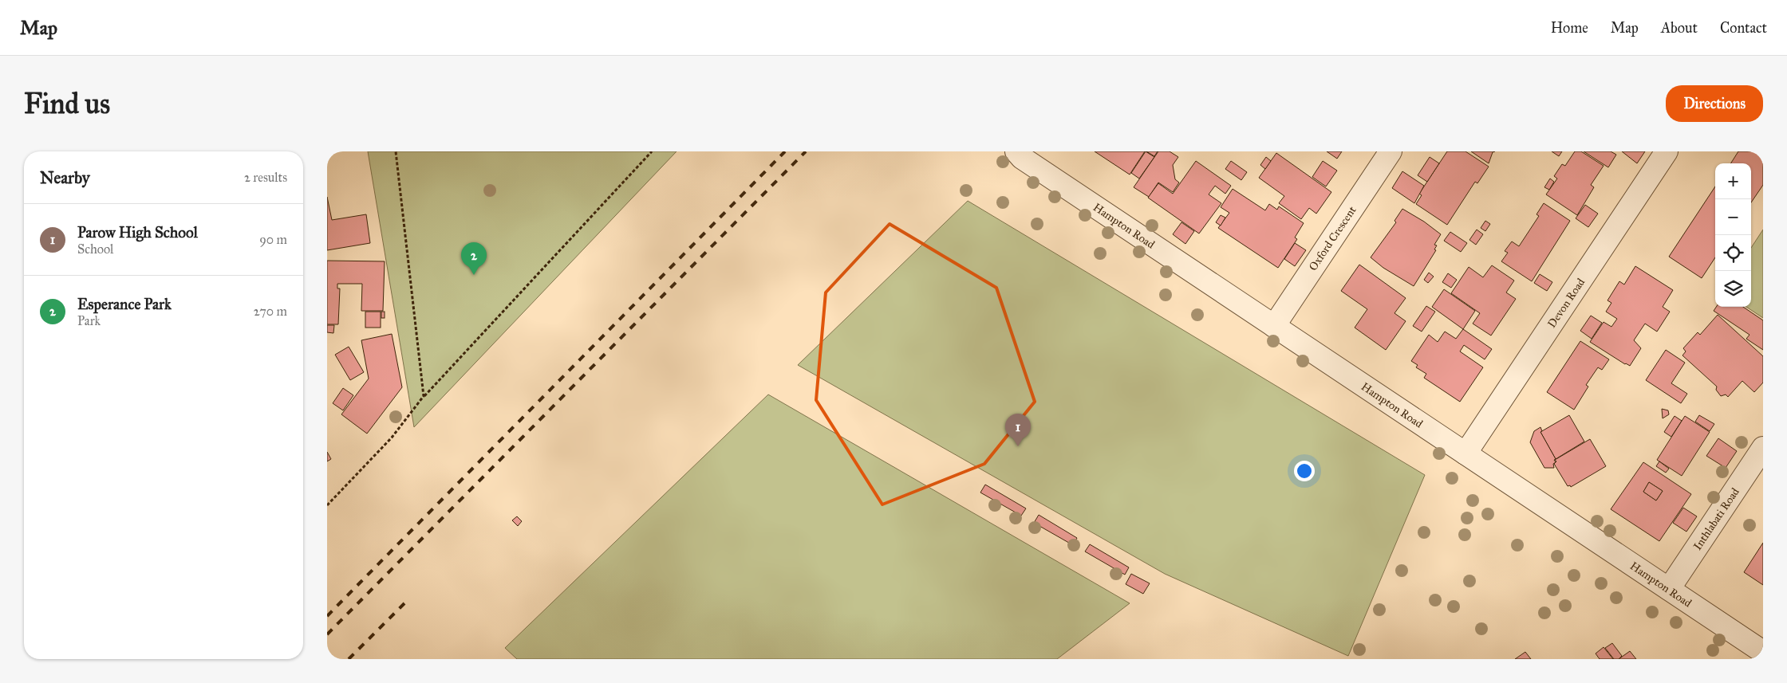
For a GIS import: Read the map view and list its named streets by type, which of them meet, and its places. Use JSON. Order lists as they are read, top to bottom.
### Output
{
  "streets": {
    "street": [
      "Hampton Road",
      "Oxford Crescent",
      "Devon Road",
      "Inthlabati Road"
    ]
  },
  "crossings": [
    ["Hampton Road", "Oxford Crescent"],
    ["Hampton Road", "Devon Road"],
    ["Hampton Road", "Inthlabati Road"]
  ],
  "page": {
    "header": "Map",
    "nav": [
      "Home",
      "Map",
      "About",
      "Contact"
    ],
    "buttons": "Directions",
    "title": "Find us",
    "heading": ["Nearby", "2 results"],
    "map_buttons": ["+", "−"],
    "list": [
      {
        "mark": "1",
        "name": "Parow High School",
        "note": "School",
        "value": "90 m"
      },
      {
        "mark": "2",
        "name": "Esperance Park",
        "note": "Park",
        "value": "270 m"
      }
    ],
    "pins": ["2", "1"]
  }
}
